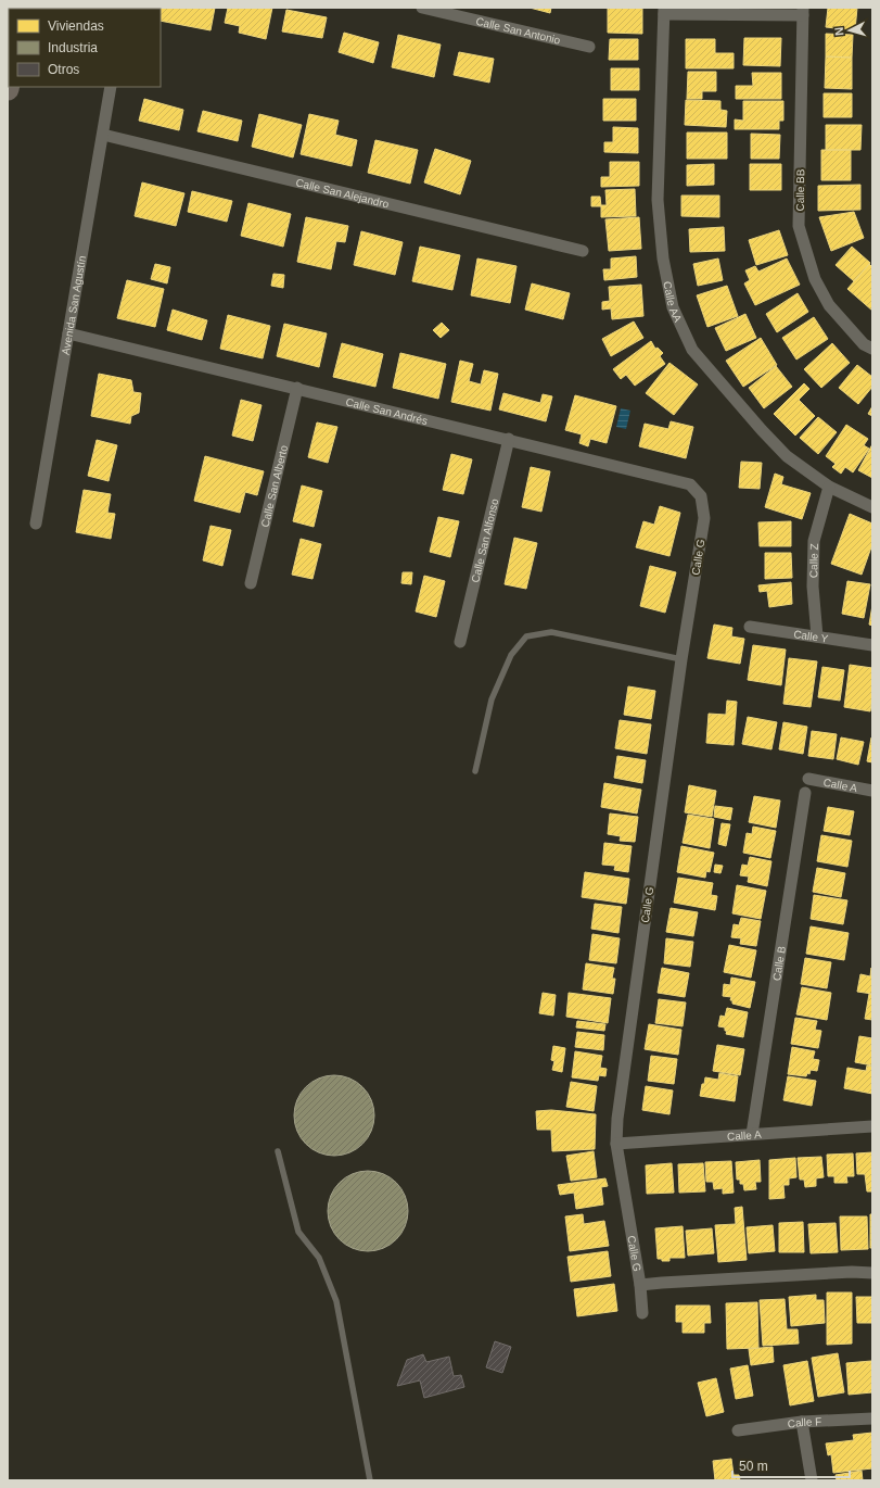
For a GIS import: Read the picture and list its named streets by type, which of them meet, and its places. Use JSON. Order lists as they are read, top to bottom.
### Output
{
  "streets": {
    "street": [
      "Calle San Antonio",
      "Calle BB",
      "Calle San Alejandro",
      "Calle AA",
      "Avenida San Agustín",
      "Calle San Andrés",
      "Calle San Alberto",
      "Calle San Alfonso",
      "Calle G",
      "Calle Z",
      "Calle Y",
      "Calle A",
      "Calle B",
      "Calle F"
    ]
  },
  "crossings": [
    ["Calle San Alejandro", "Avenida San Agustín"],
    ["Calle AA", "Calle Z"],
    ["Avenida San Agustín", "Calle San Andrés"],
    ["Calle San Andrés", "Calle San Alberto"],
    ["Calle San Andrés", "Calle San Alfonso"],
    ["Calle San Andrés", "Calle G"],
    ["Calle G", "Calle A"],
    ["Calle Z", "Calle Y"],
    ["Calle A", "Calle B"]
  ],
  "legend": ["Viviendas", "Industria", "Otros"],
  "scale_bar": "50 m",
  "north": "left"
}
